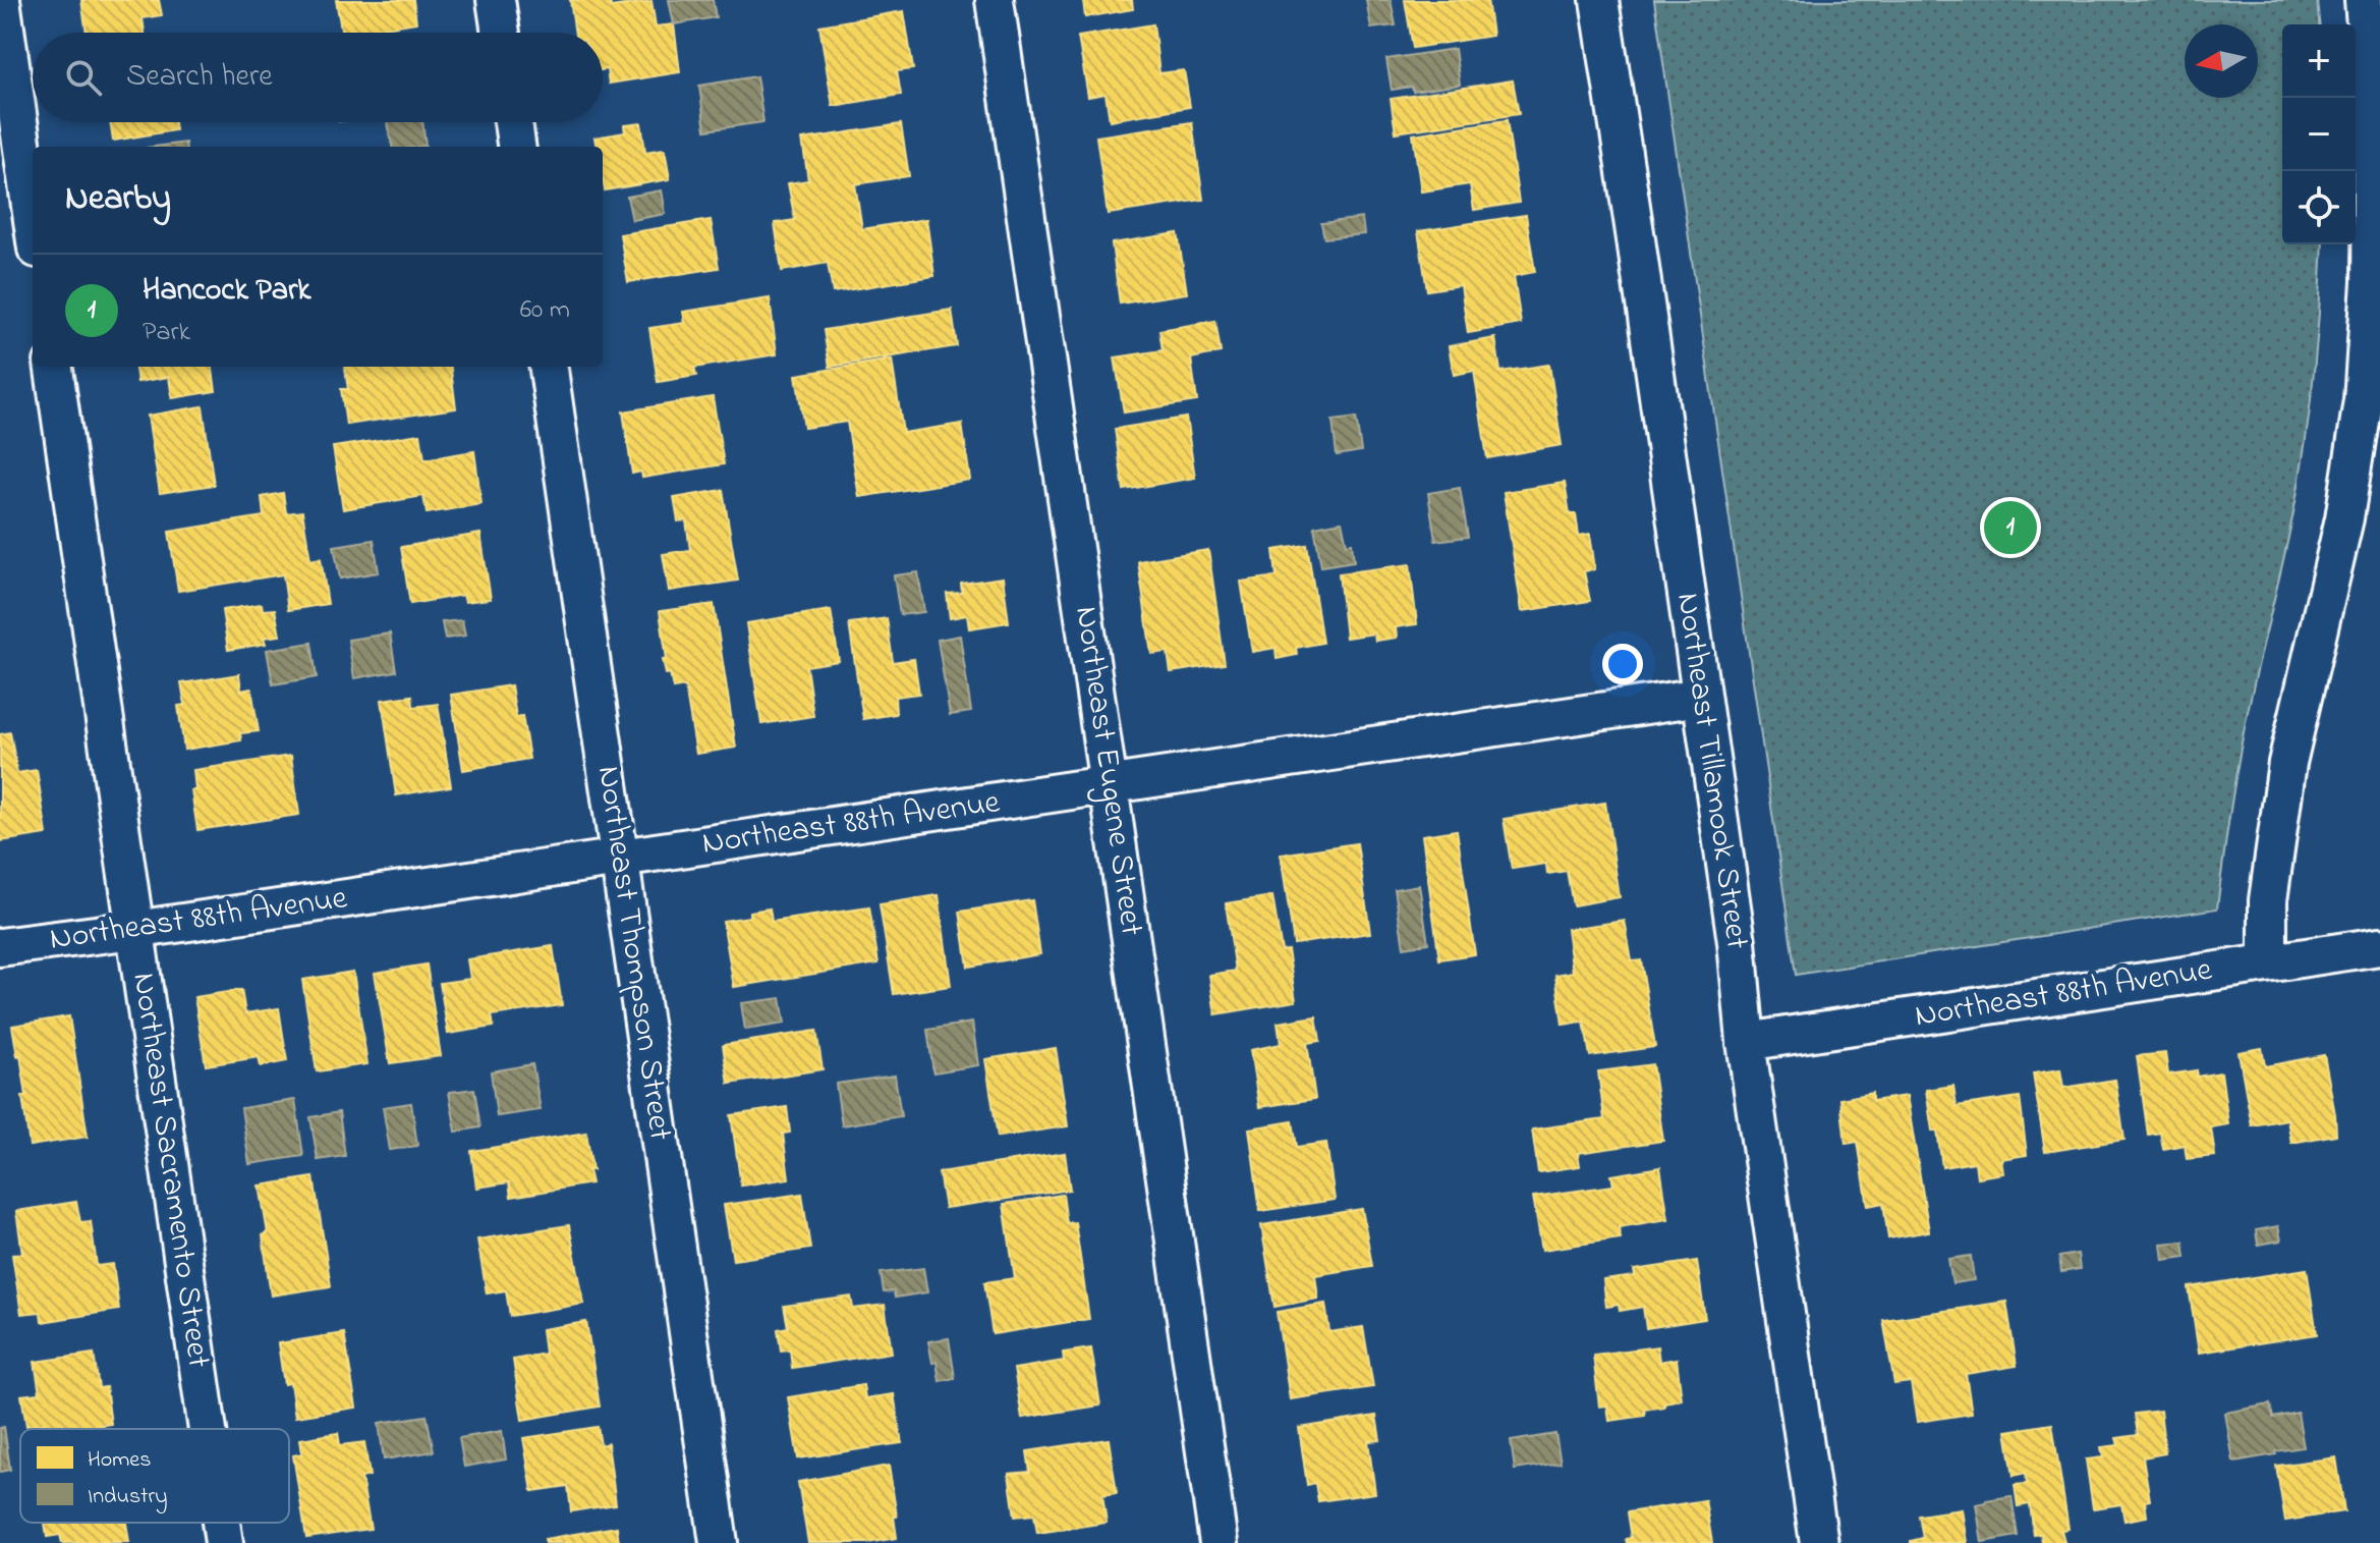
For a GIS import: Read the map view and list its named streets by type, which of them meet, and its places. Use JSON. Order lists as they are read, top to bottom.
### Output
{
  "streets": {
    "street": [
      "Northeast Eugene Street",
      "Northeast Tillamook Street",
      "Northeast 88th Avenue",
      "Northeast Thompson Street",
      "Northeast Sacramento Street"
    ]
  },
  "crossings": [
    ["Northeast Eugene Street", "Northeast 88th Avenue"],
    ["Northeast Tillamook Street", "Northeast 88th Avenue"],
    ["Northeast 88th Avenue", "Northeast Thompson Street"],
    ["Northeast 88th Avenue", "Northeast Sacramento Street"]
  ],
  "legend": ["Homes", "Industry"],
  "north": "left",
  "page": {
    "map_buttons": ["+", "−"],
    "search": "Search here",
    "heading": "Nearby",
    "list": [
      {
        "mark": "1",
        "name": "Hancock Park",
        "note": "Park",
        "value": "60 m"
      }
    ],
    "pins": "1"
  }
}
